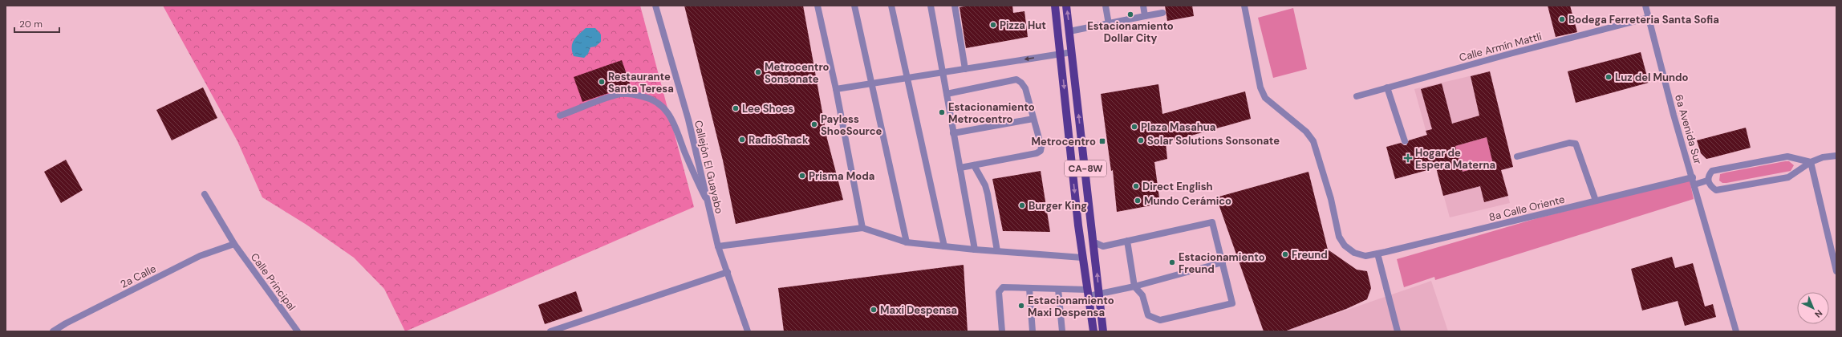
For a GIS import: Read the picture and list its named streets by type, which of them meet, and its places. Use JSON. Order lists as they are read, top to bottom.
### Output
{
  "streets": {
    "main road": ["CA-8W"],
    "street": [
      "Calle Armín Mattli",
      "6a Avenida Sur",
      "Callejón El Guayabo",
      "8a Calle Oriente",
      "2a Calle",
      "Calle Principal"
    ]
  },
  "crossings": [
    ["Calle Armín Mattli", "6a Avenida Sur"],
    ["6a Avenida Sur", "8a Calle Oriente"],
    ["2a Calle", "Calle Principal"]
  ],
  "places": {
    "other": [
      "Estacionamiento Dollar City",
      "Bodega Ferreteria Santa Sofia",
      "Pizza Hut",
      "Metrocentro Sonsonate",
      "Luz del Mundo",
      "Restaurante Santa Teresa",
      "Lee Shoes",
      "Estacionamiento Metrocentro",
      "Payless ShoeSource",
      "Plaza Masahua",
      "RadioShack",
      "Solar Solutions Sonsonate",
      "Prisma Moda",
      "Direct English",
      "Mundo Cerámico",
      "Burger King",
      "Freund",
      "Estacionamiento Freund",
      "Estacionamiento Maxi Despensa",
      "Maxi Despensa"
    ],
    "transit": ["Metrocentro"],
    "health": ["Hogar de Espera Materna"]
  },
  "scale_bar": "20 m",
  "north": "bottom right"
}
